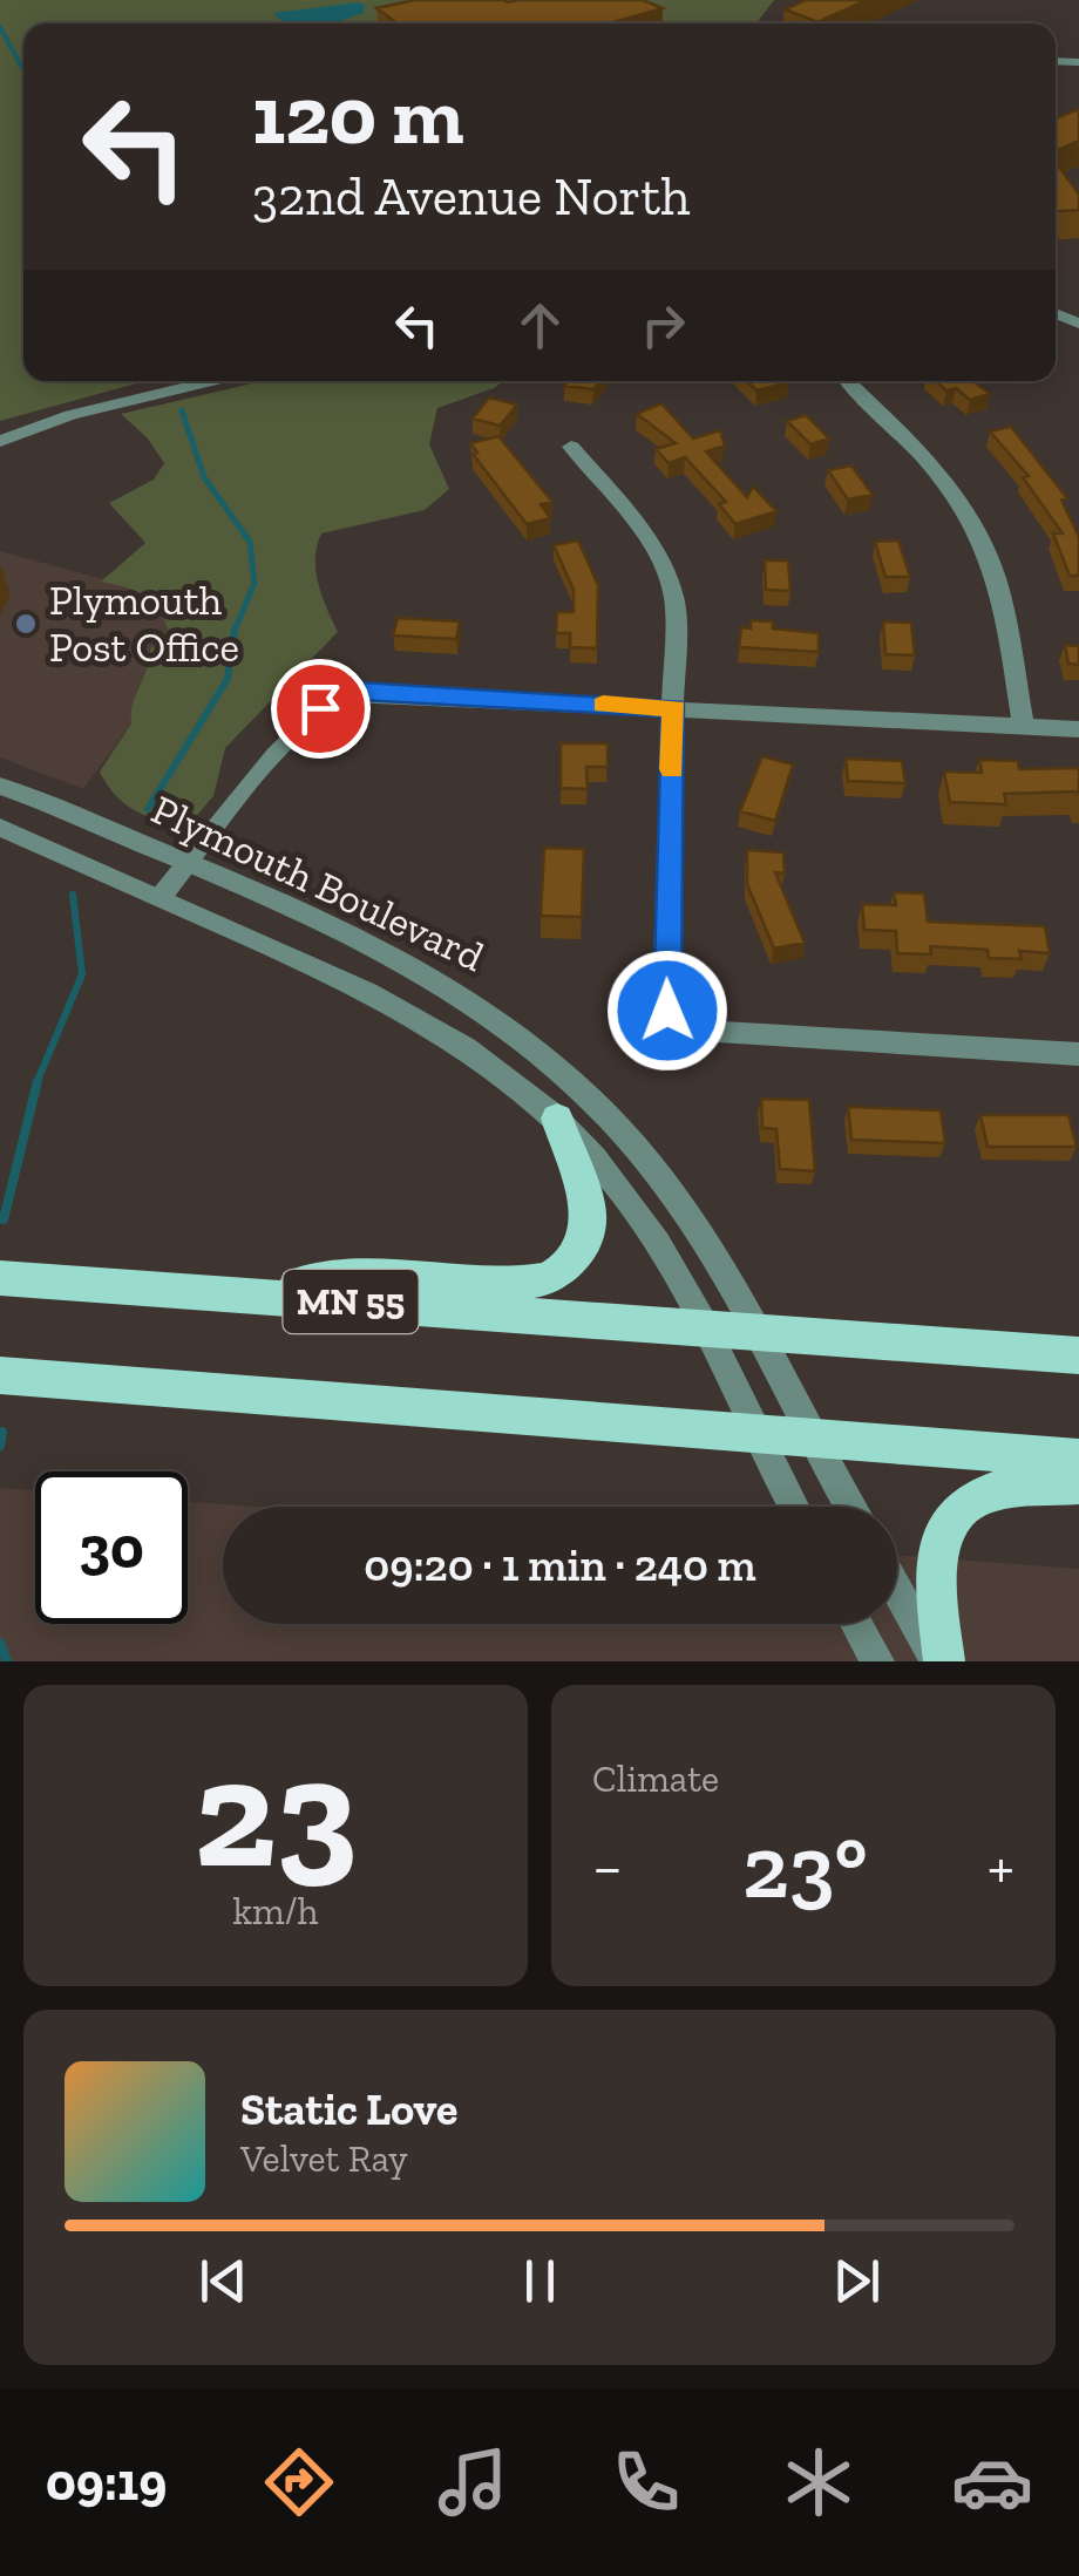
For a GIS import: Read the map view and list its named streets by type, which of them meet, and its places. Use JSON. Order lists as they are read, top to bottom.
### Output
{
  "streets": {
    "main road": ["MN 55"],
    "street": ["Plymouth Boulevard"]
  },
  "crossings": [
    ["Plymouth Boulevard", "MN 55"]
  ],
  "places": ["Plymouth Post Office"],
  "page": {
    "turn": ["120 m", "32nd Avenue North"],
    "limit": "30",
    "trip": "09:20 · 1 min · 240 m",
    "tile": [
      ["23", "km/h"],
      "Climate"
    ],
    "heat": ["−", "23°", "+"],
    "song": ["Static Love", "Velvet Ray"],
    "tabs": "09:19"
  }
}
